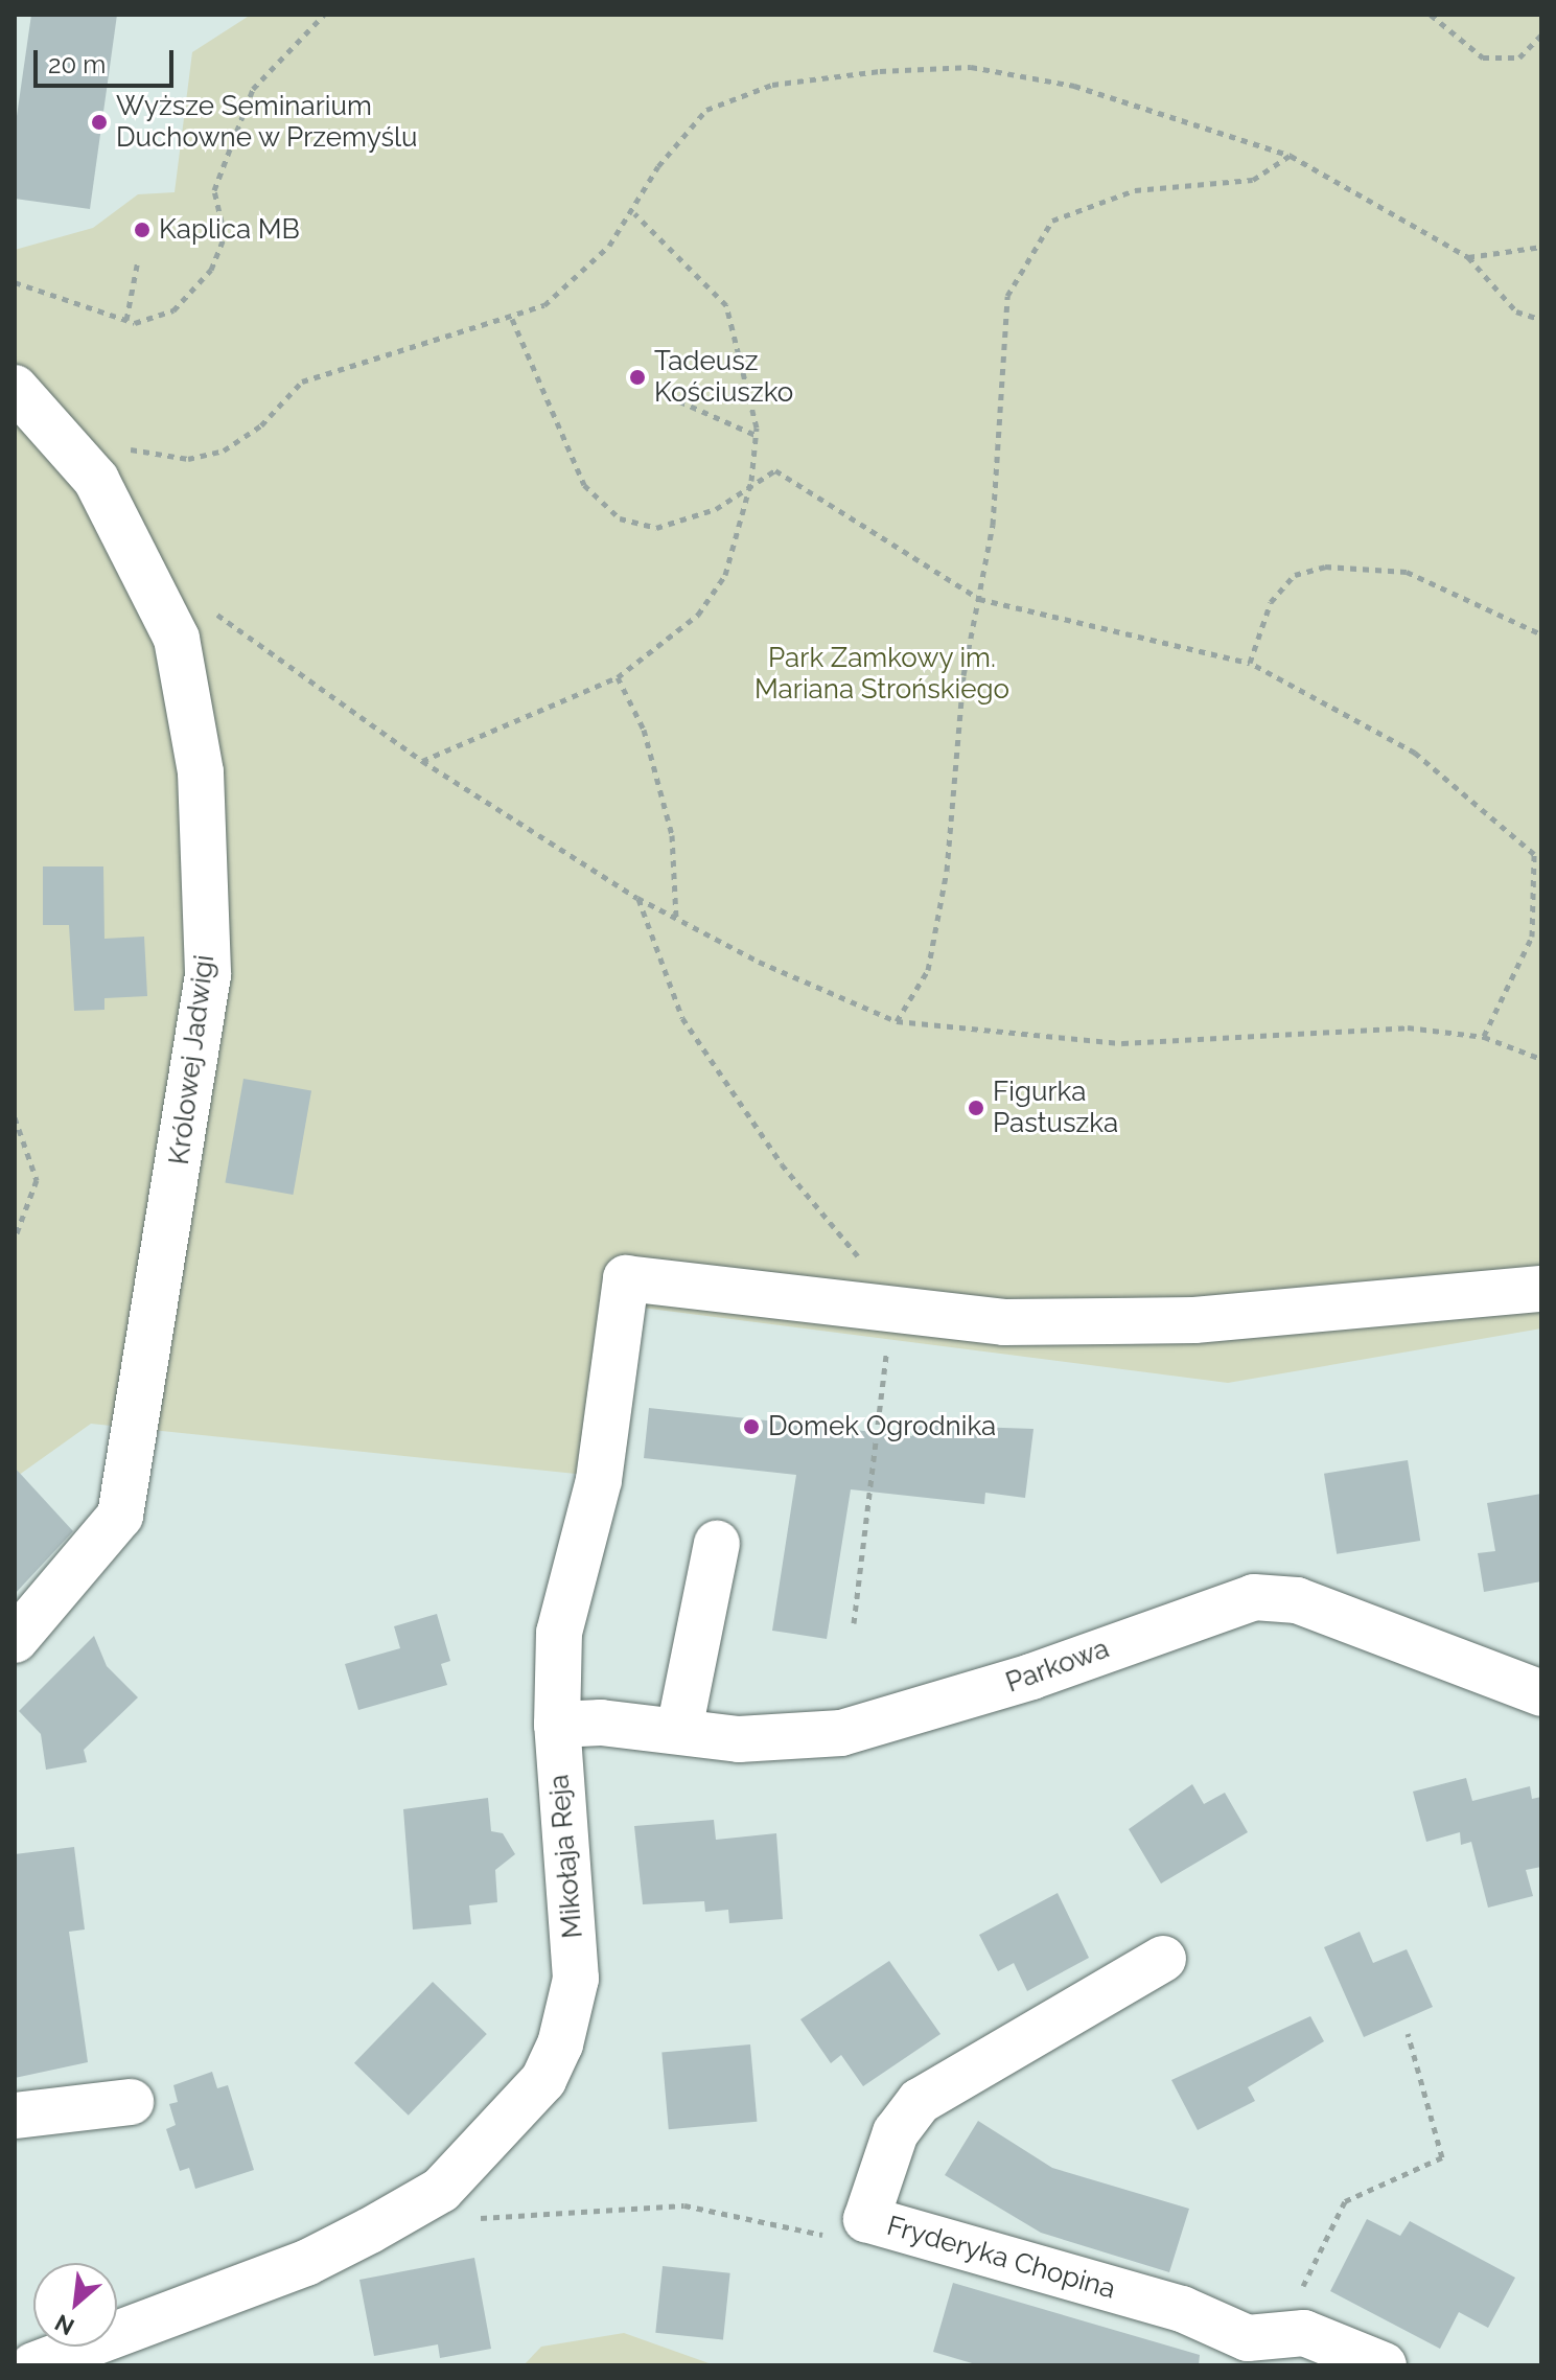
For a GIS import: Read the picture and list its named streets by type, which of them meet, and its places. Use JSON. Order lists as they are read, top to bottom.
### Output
{
  "streets": {
    "street": [
      "Królowej Jadwigi",
      "Parkowa",
      "Mikołaja Reja",
      "Fryderyka Chopina"
    ]
  },
  "crossings": [
    ["Parkowa", "Mikołaja Reja"]
  ],
  "parks": ["Park Zamkowy im. Mariana Strońskiego"],
  "places": [
    "Wyższe Seminarium Duchowne w Przemyślu",
    "Kaplica MB",
    "Tadeusz Kościuszko",
    "Figurka Pastuszka",
    "Domek Ogrodnika"
  ],
  "scale_bar": "20 m",
  "north": "bottom left"
}
